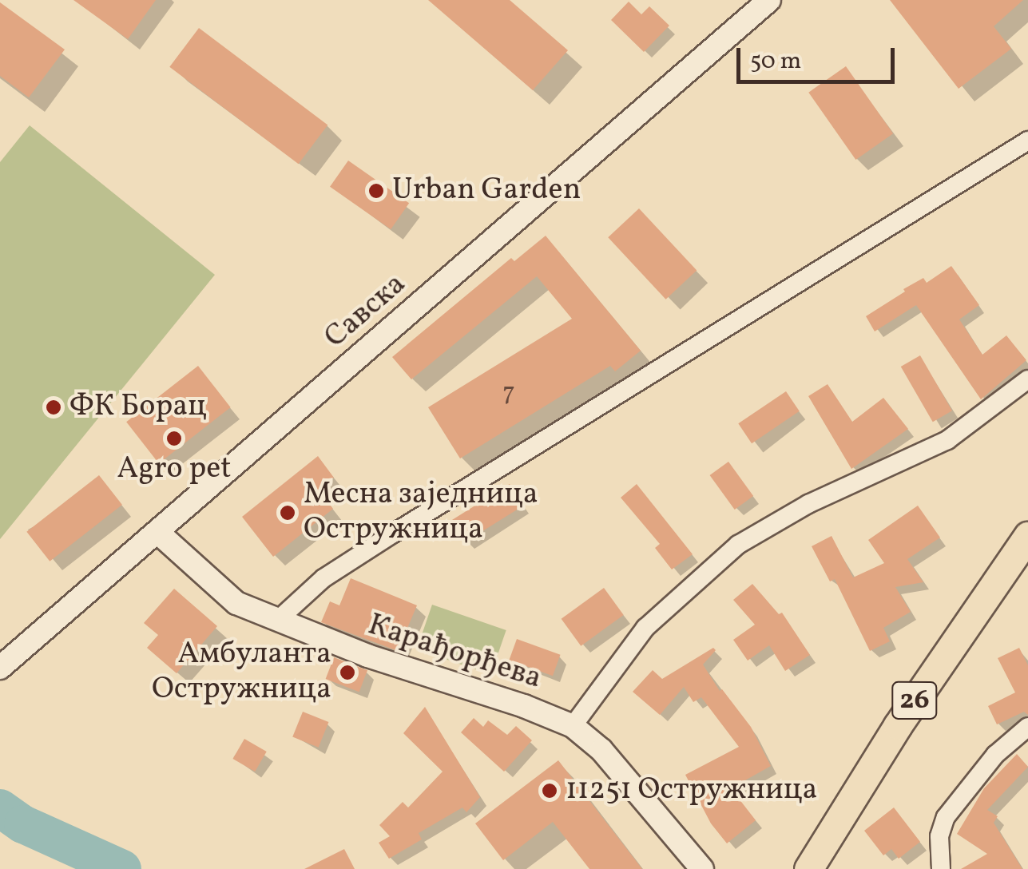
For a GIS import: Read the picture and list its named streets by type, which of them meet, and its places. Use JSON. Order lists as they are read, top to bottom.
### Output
{
  "streets": {
    "main road": ["26"],
    "street": ["Савска", "Карађорђева"]
  },
  "crossings": [
    ["Савска", "Карађорђева"]
  ],
  "places": [
    "Urban Garden",
    "ФК Борац",
    "Agro pet",
    "Месна заједница Остружница",
    "Амбуланта Остружница",
    "11251 Остружница"
  ],
  "house_numbers": ["7"],
  "scale_bar": "50 m"
}
